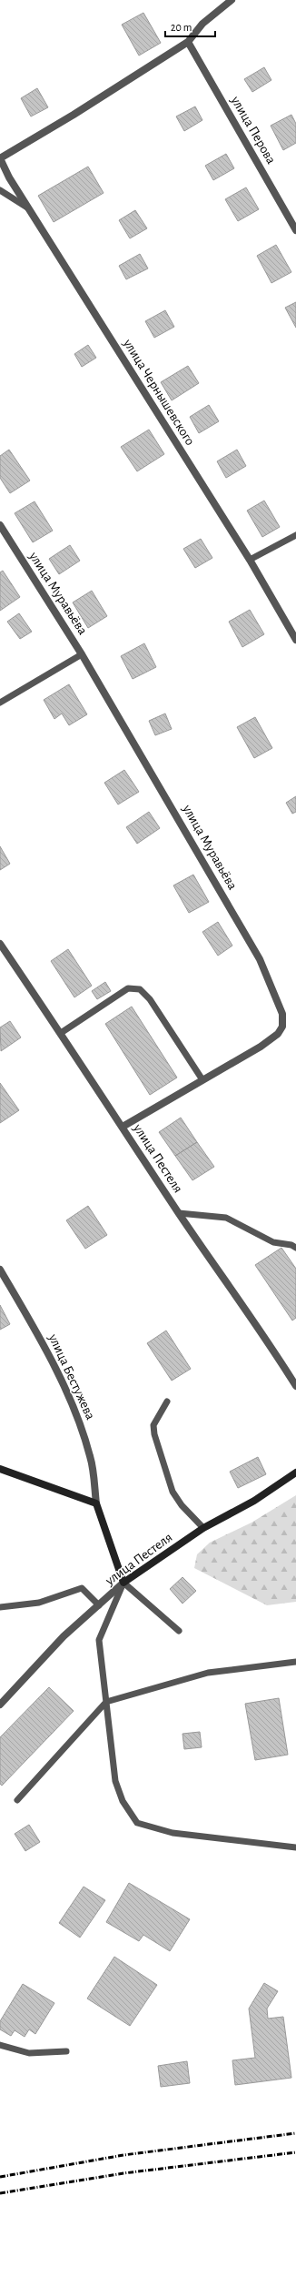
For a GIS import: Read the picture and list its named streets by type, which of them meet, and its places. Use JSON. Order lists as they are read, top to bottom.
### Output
{
  "streets": {
    "main road": ["улица Пестеля"],
    "street": [
      "улица Перова",
      "улица Чернышевского",
      "улица Муравьёва",
      "улица Бестужева"
    ]
  },
  "crossings": [
    ["улица Муравьёва", "улица Пестеля"]
  ],
  "scale_bar": "20 m"
}
